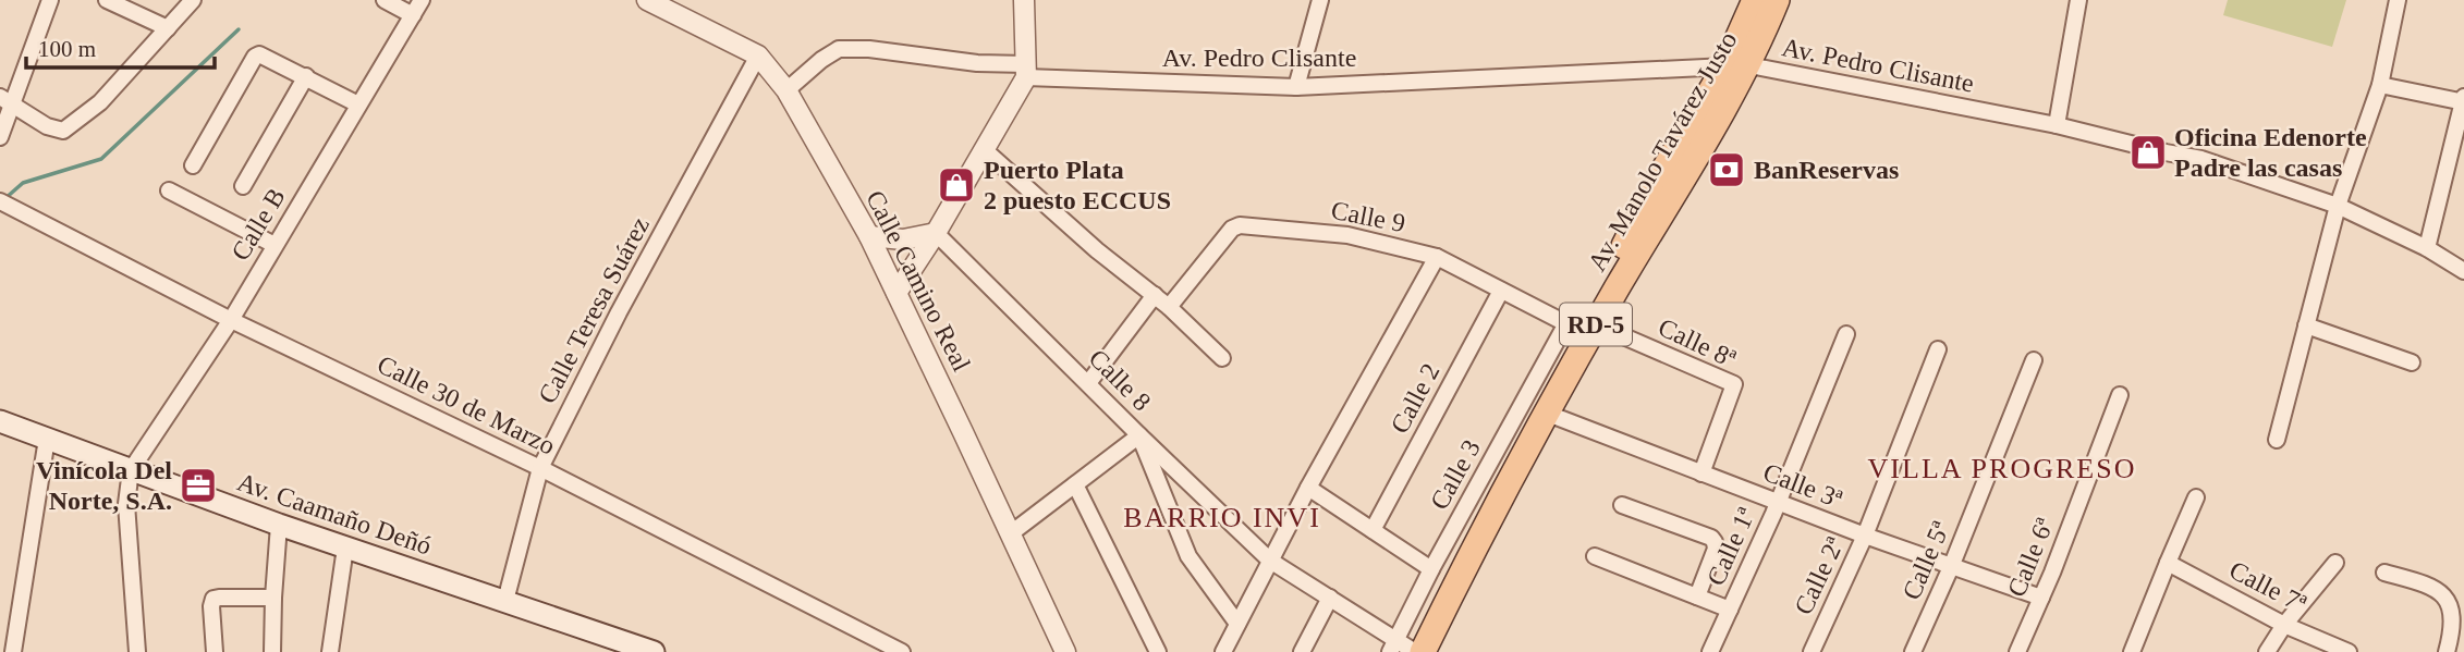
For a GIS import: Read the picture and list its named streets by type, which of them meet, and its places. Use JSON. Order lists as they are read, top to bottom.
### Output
{
  "streets": {
    "main road": ["Av. Manolo Tavárez Justo", "RD-5", "Av. Caamaño Deñó"],
    "street": [
      "Av. Pedro Clisante",
      "Calle 9",
      "Calle B",
      "Calle Camino Real",
      "Calle Teresa Suárez",
      "Calle 8ª",
      "Calle 8",
      "Calle 2",
      "Calle 30 de Marzo",
      "Calle 3",
      "Calle 3ª",
      "Calle 1ª",
      "Calle 6ª",
      "Calle 5ª",
      "Calle 2ª",
      "Calle 7ª"
    ]
  },
  "crossings": [
    ["Av. Pedro Clisante", "Av. Manolo Tavárez Justo"],
    ["Av. Pedro Clisante", "Calle Camino Real"],
    ["Av. Manolo Tavárez Justo", "Calle 9"],
    ["Av. Manolo Tavárez Justo", "Calle 8ª"],
    ["Av. Manolo Tavárez Justo", "Calle 8"],
    ["Av. Manolo Tavárez Justo", "Calle 3"],
    ["Av. Manolo Tavárez Justo", "Calle 3ª"],
    ["Calle 9", "Calle 8ª"],
    ["Calle 9", "Calle 2"],
    ["Calle 9", "Calle 3"],
    ["Calle B", "Calle 30 de Marzo"],
    ["Calle B", "Av. Caamaño Deñó"],
    ["Calle Camino Real", "Calle Teresa Suárez"],
    ["Calle Teresa Suárez", "Calle 30 de Marzo"],
    ["Calle Teresa Suárez", "Av. Caamaño Deñó"],
    ["Calle 8ª", "Calle 3"],
    ["Calle 8ª", "Calle 3ª"],
    ["Calle 8", "Calle 3"],
    ["Calle 3ª", "Calle 1ª"],
    ["Calle 3ª", "Calle 6ª"],
    ["Calle 3ª", "Calle 5ª"],
    ["Calle 3ª", "Calle 2ª"]
  ],
  "districts": ["VILLA PROGRESO", "BARRIO INVI"],
  "places": {
    "shop": ["Oficina Edenorte Padre las casas", "Puerto Plata 2 puesto ECCUS"],
    "bank": ["BanReservas"],
    "office": ["Vinícola Del Norte, S.A."]
  },
  "scale_bar": "100 m"
}
